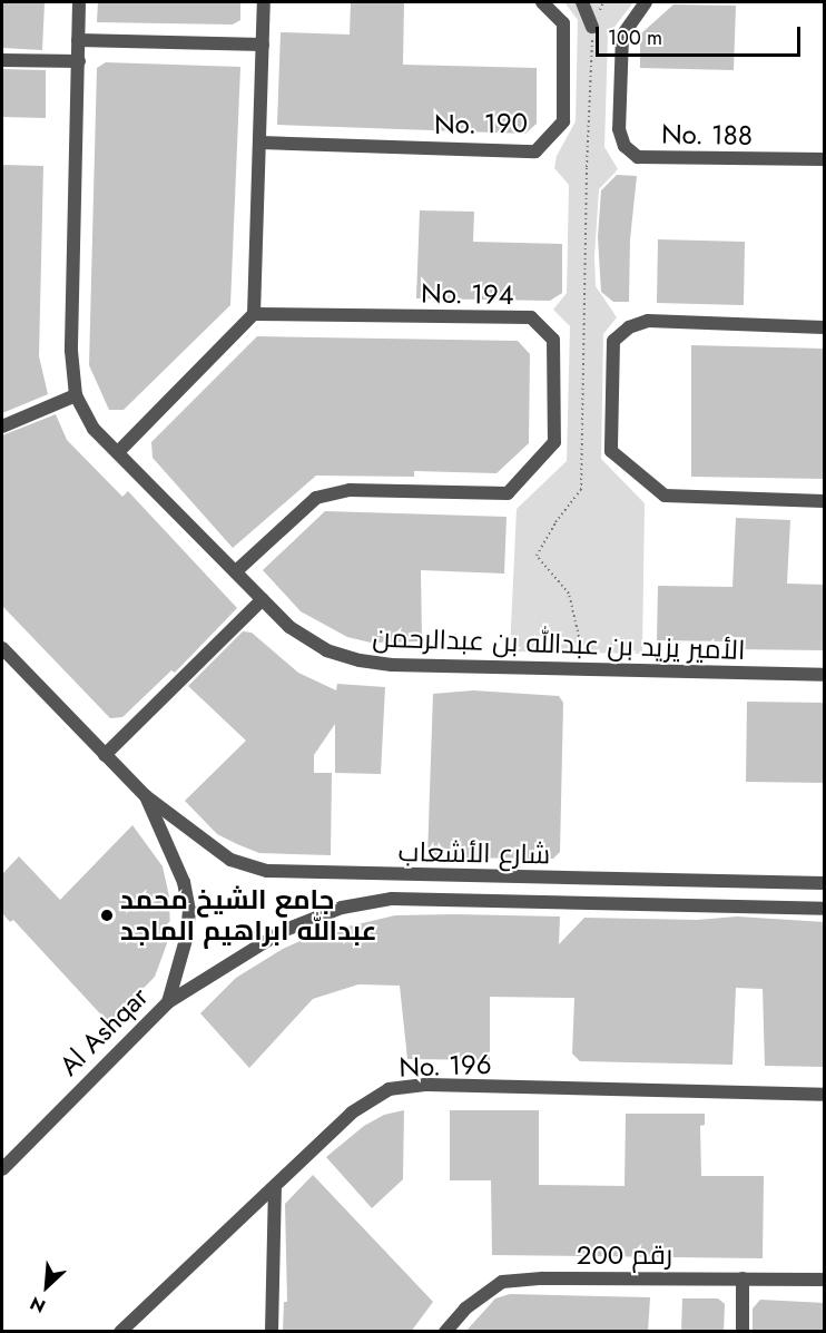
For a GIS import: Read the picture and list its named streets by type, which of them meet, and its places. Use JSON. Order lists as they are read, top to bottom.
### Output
{
  "streets": {
    "street": [
      "No. 190",
      "No. 188",
      "No. 194",
      "الأمير يزيد بن عبدالله بن عبدالرحمن",
      "شارع الأشعاب",
      "Al Ashqar",
      "No. 196",
      "رقم 200"
    ]
  },
  "crossings": [
    ["No. 194", "الأمير يزيد بن عبدالله بن عبدالرحمن"],
    ["شارع الأشعاب", "Al Ashqar"]
  ],
  "places": ["جامع الشيخ محمد عبدالله ابراهيم الماجد"],
  "scale_bar": "100 m",
  "north": "bottom left"
}
